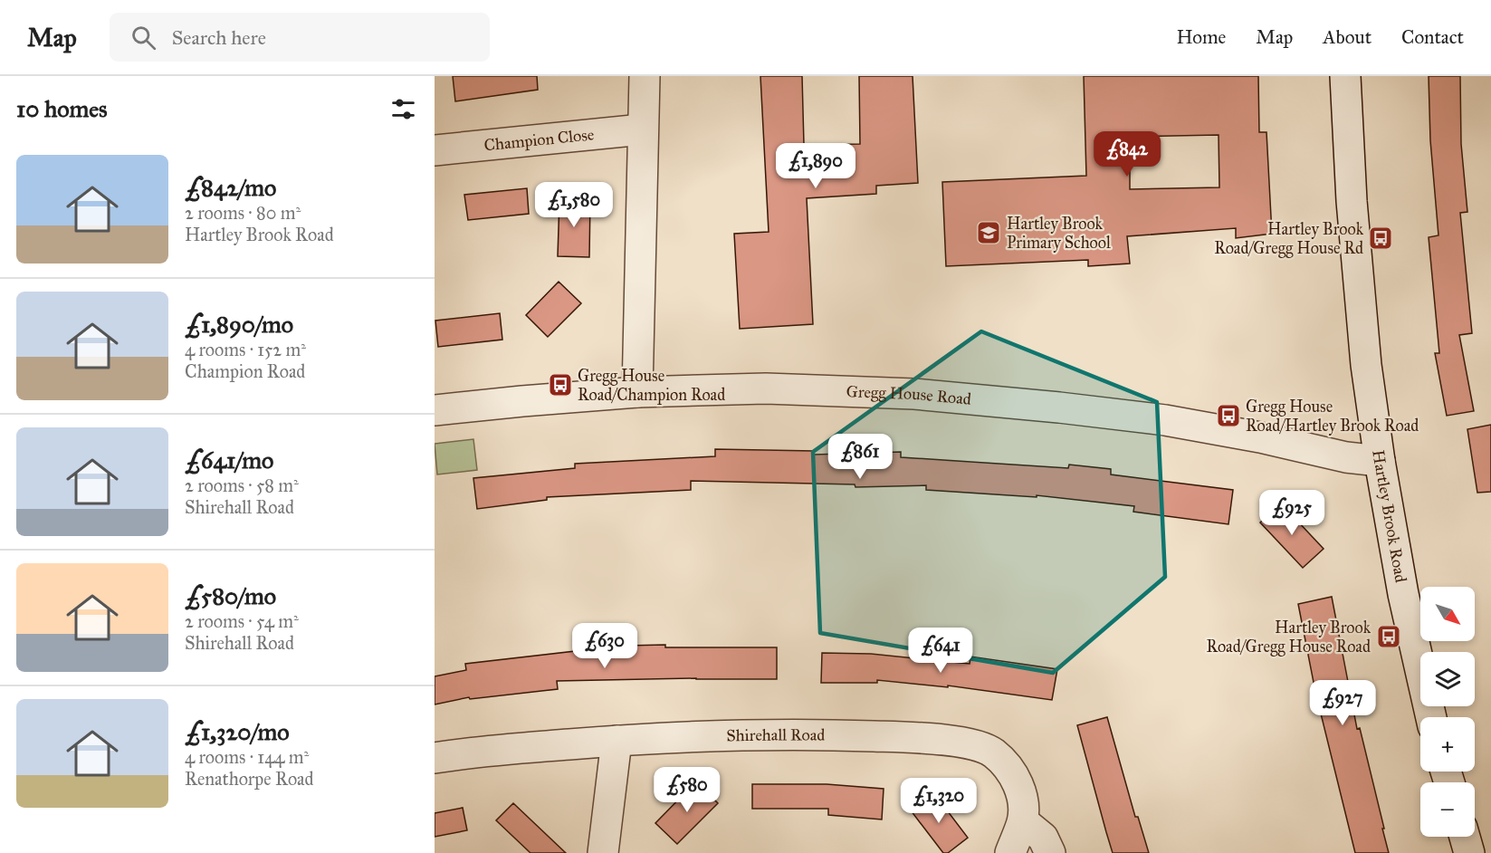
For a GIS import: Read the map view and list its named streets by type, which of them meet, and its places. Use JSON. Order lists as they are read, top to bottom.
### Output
{
  "streets": {
    "street": [
      "Champion Close",
      "Gregg House Road",
      "Hartley Brook Road",
      "Shirehall Road"
    ]
  },
  "crossings": [
    ["Gregg House Road", "Hartley Brook Road"]
  ],
  "places": {
    "school or university": ["Hartley Brook Primary School"],
    "bus stop": [
      "Hartley Brook Road/Gregg House Rd",
      "Gregg House Road/Champion Road",
      "Gregg House Road/Hartley Brook Road",
      "Hartley Brook Road/Gregg House Road"
    ]
  },
  "north": "bottom right",
  "page": {
    "header": "Map",
    "search": "Search here",
    "nav": [
      "Home",
      "Map",
      "About",
      "Contact"
    ],
    "heading": "10 homes",
    "price": [
      "£842",
      "£1,890",
      "£1,580",
      "£861",
      "£925",
      "£630",
      "£641",
      "£927",
      "£580",
      "£1,320"
    ],
    "list": [
      {
        "name": "£842/mo",
        "note": "2 rooms · 80 m² · Hartley Brook Road"
      },
      {
        "name": "£1,890/mo",
        "note": "4 rooms · 152 m² · Champion Road"
      },
      {
        "name": "£641/mo",
        "note": "2 rooms · 58 m² · Shirehall Road"
      },
      {
        "name": "£580/mo",
        "note": "2 rooms · 54 m² · Shirehall Road"
      },
      {
        "name": "£1,320/mo",
        "note": "4 rooms · 144 m² · Renathorpe Road"
      }
    ],
    "map_buttons": ["+", "−"]
  }
}
